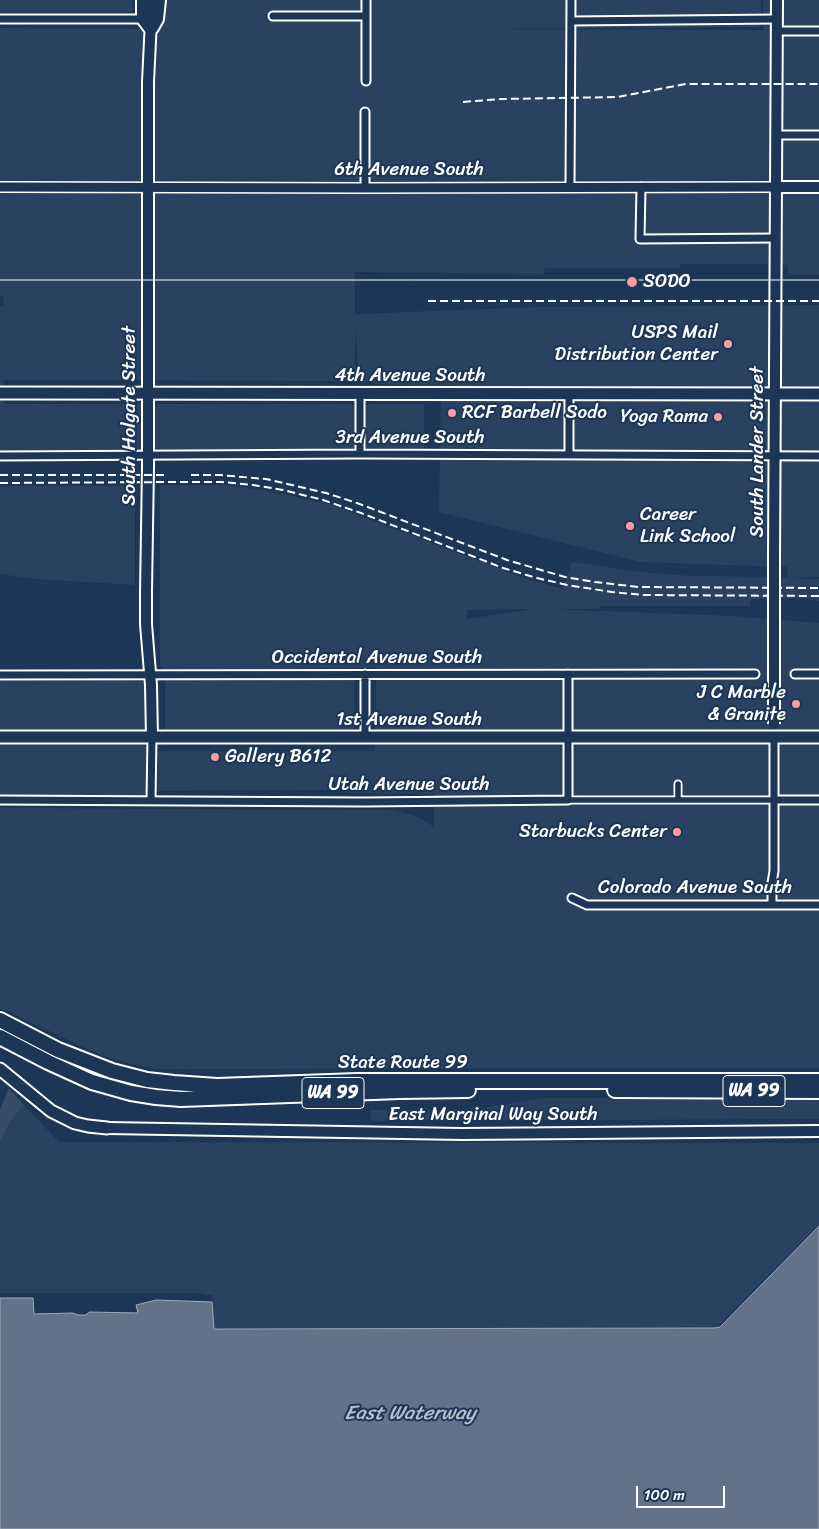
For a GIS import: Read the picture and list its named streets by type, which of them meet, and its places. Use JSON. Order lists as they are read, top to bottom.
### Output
{
  "streets": {
    "highway": ["State Route 99", "WA 99"],
    "main road": [
      "6th Avenue South",
      "4th Avenue South",
      "South Holgate Street",
      "South Lander Street",
      "1st Avenue South",
      "East Marginal Way South"
    ],
    "street": [
      "3rd Avenue South",
      "Occidental Avenue South",
      "Utah Avenue South",
      "Colorado Avenue South"
    ]
  },
  "crossings": [
    ["6th Avenue South", "South Holgate Street"],
    ["6th Avenue South", "South Lander Street"],
    ["4th Avenue South", "South Holgate Street"],
    ["4th Avenue South", "South Lander Street"],
    ["South Holgate Street", "3rd Avenue South"],
    ["South Holgate Street", "Occidental Avenue South"],
    ["South Holgate Street", "1st Avenue South"],
    ["South Holgate Street", "Utah Avenue South"],
    ["3rd Avenue South", "South Lander Street"],
    ["South Lander Street", "1st Avenue South"],
    ["South Lander Street", "Utah Avenue South"],
    ["South Lander Street", "Colorado Avenue South"]
  ],
  "water": ["East Waterway"],
  "places": [
    "SODO",
    "USPS Mail Distribution Center",
    "RCF Barbell Sodo",
    "Yoga Rama",
    "Career Link School",
    "J C Marble & Granite",
    "Gallery B612",
    "Starbucks Center"
  ],
  "scale_bar": "100 m"
}
